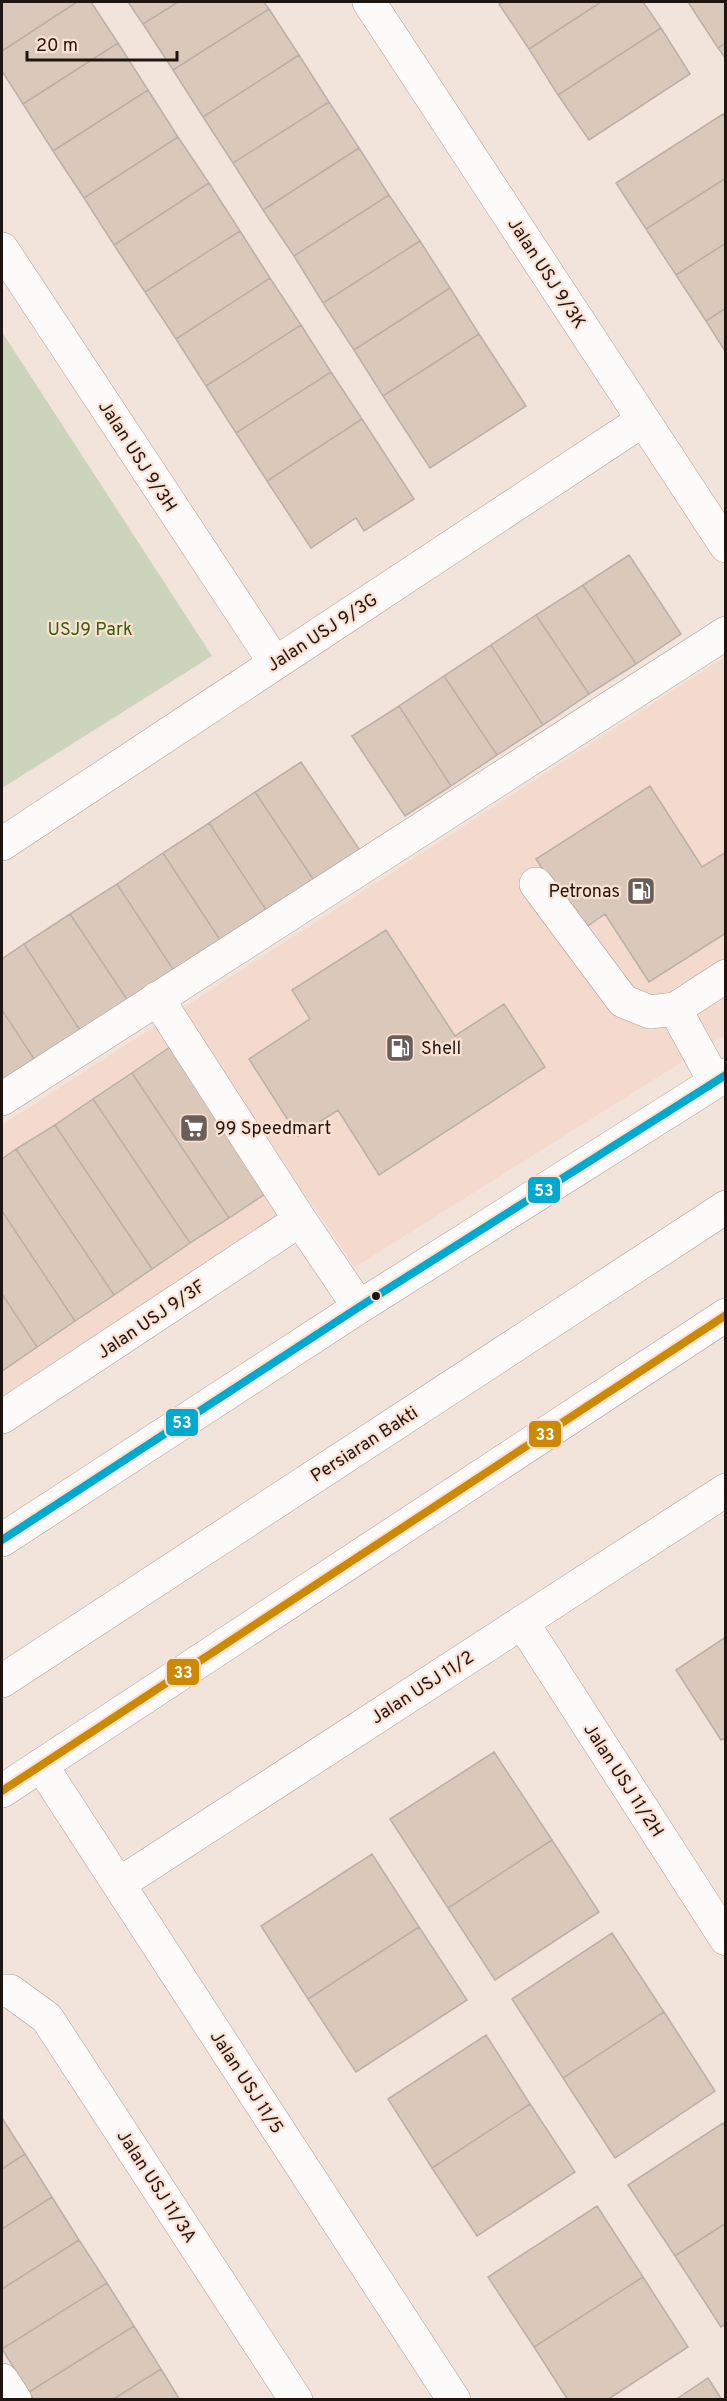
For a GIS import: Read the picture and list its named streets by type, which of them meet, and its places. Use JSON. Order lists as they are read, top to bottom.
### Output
{
  "streets": {
    "street": [
      "Jalan USJ 9/3K",
      "Jalan USJ 9/3H",
      "Jalan USJ 9/3G",
      "Jalan USJ 9/3F",
      "Persiaran Bakti",
      "Jalan USJ 11/2",
      "Jalan USJ 11/2H",
      "Jalan USJ 11/5",
      "Jalan USJ 11/3A"
    ]
  },
  "crossings": [
    ["Jalan USJ 9/3K", "Jalan USJ 9/3G"],
    ["Jalan USJ 9/3H", "Jalan USJ 9/3G"],
    ["Jalan USJ 11/2", "Jalan USJ 11/2H"],
    ["Jalan USJ 11/2", "Jalan USJ 11/5"]
  ],
  "parks": ["USJ9 Park"],
  "places": {
    "fuel station": ["Petronas", "Shell"],
    "supermarket": ["99 Speedmart"]
  },
  "lines": ["transit line 53", "transit line 33"],
  "scale_bar": "20 m"
}
